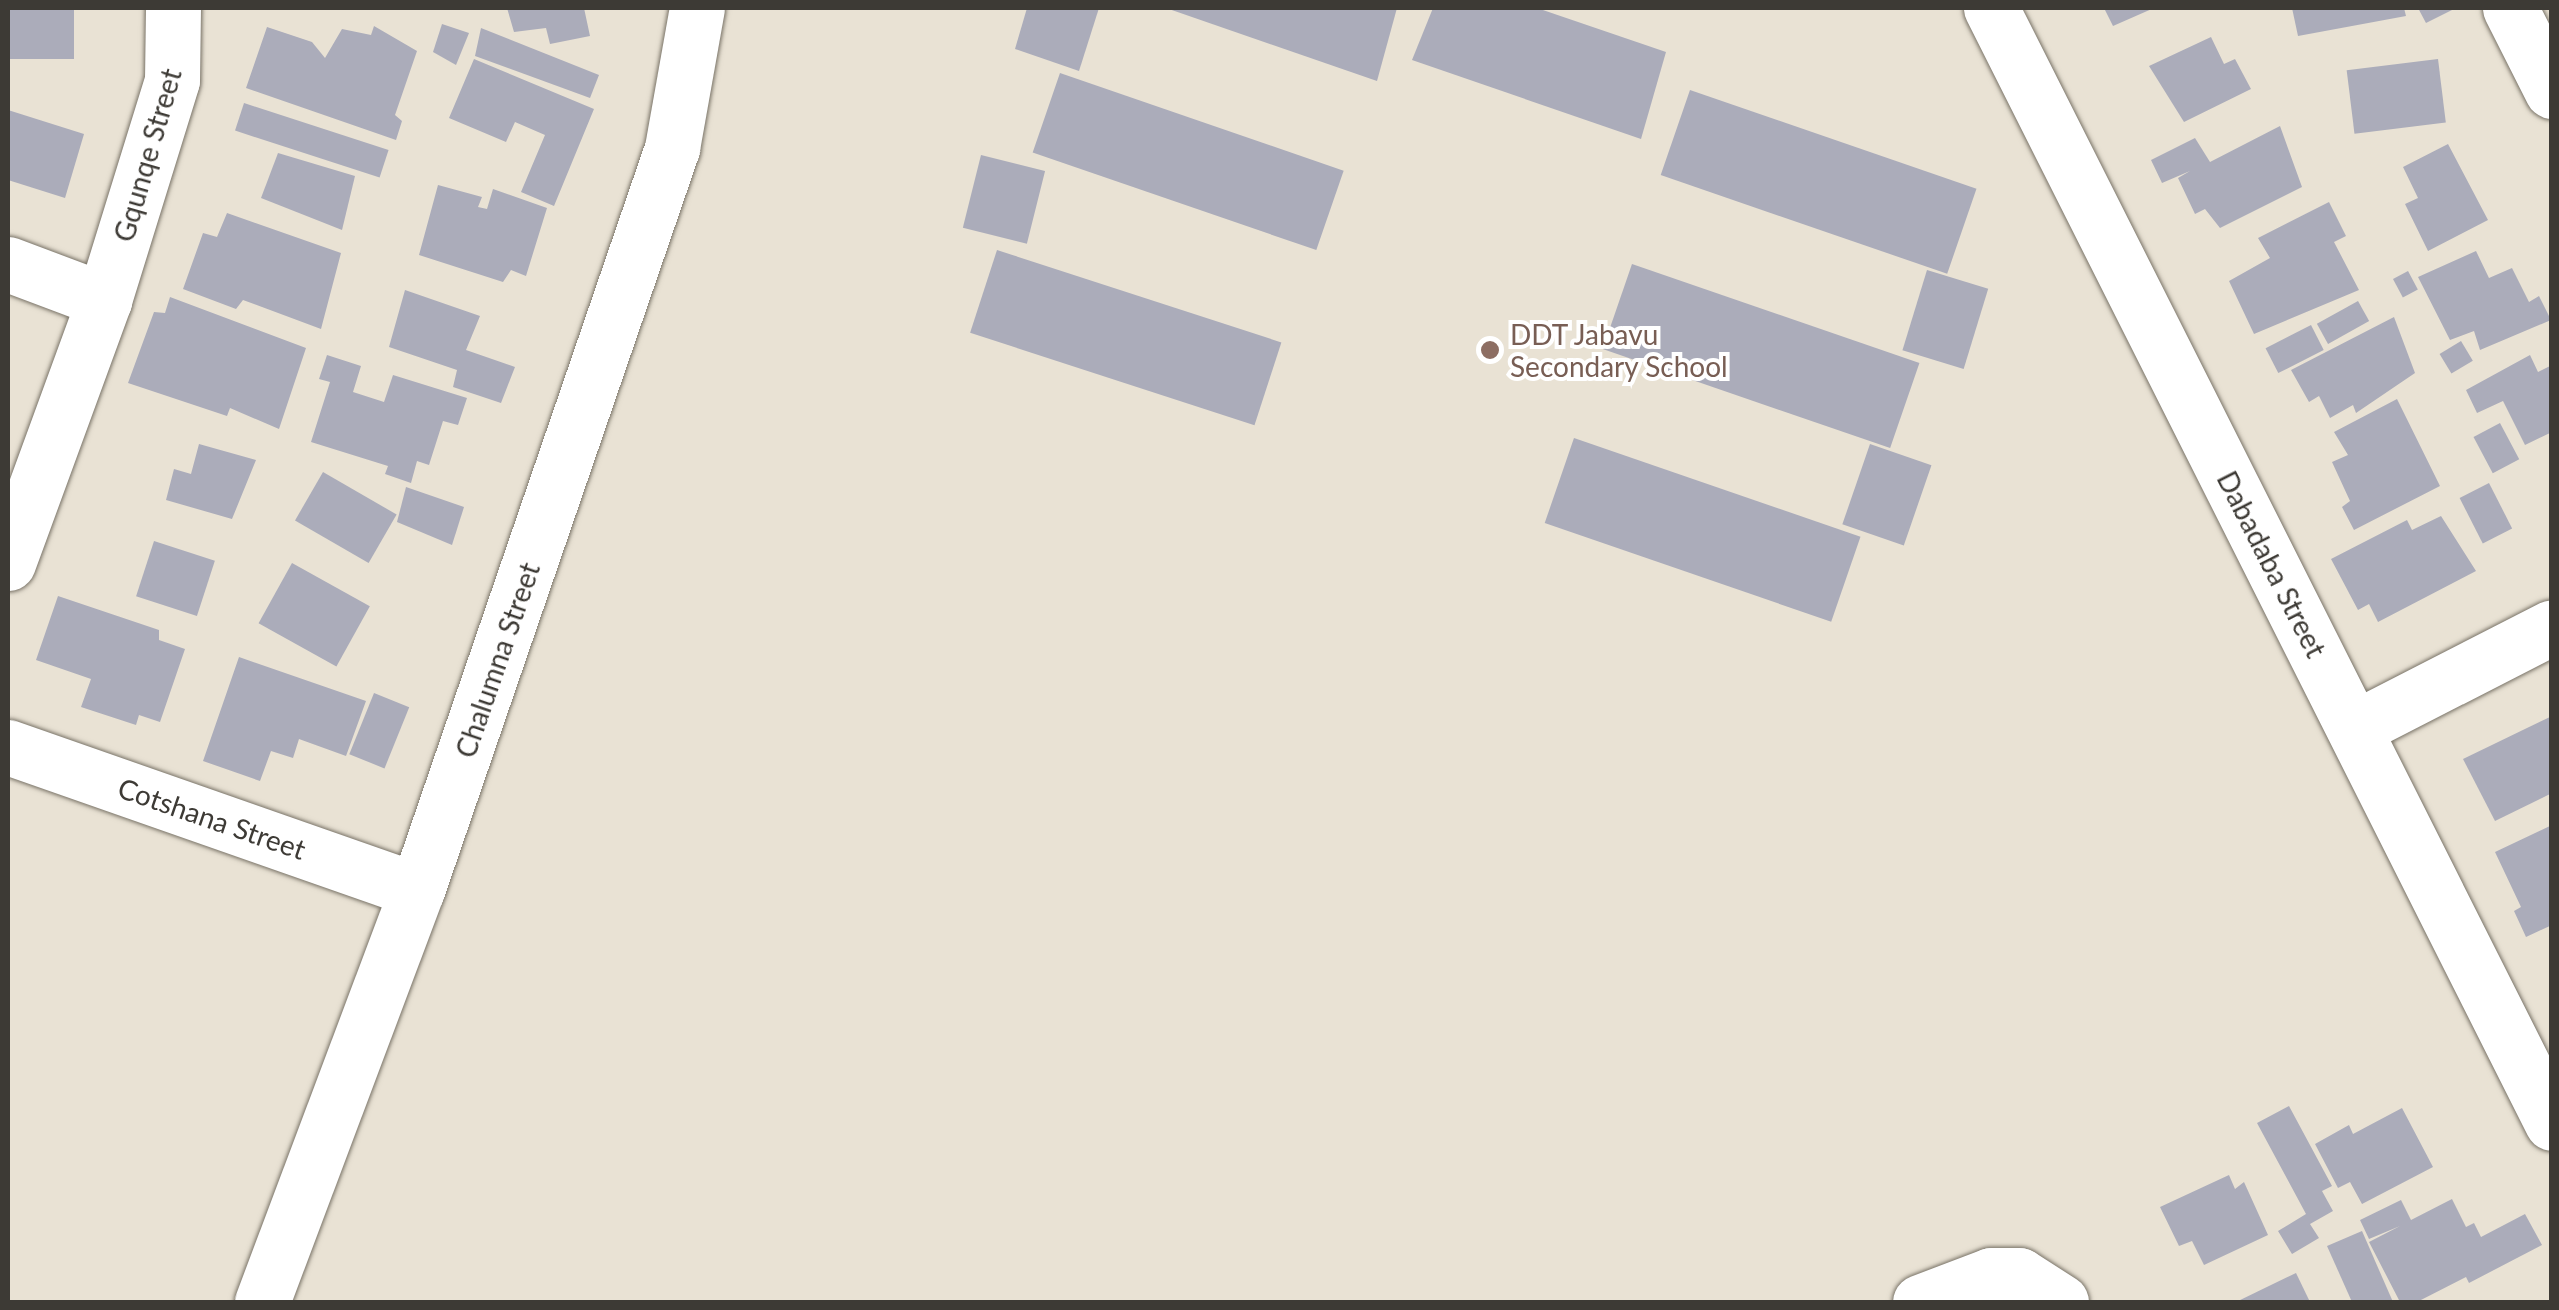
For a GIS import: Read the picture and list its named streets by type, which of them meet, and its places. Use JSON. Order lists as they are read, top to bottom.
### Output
{
  "streets": {
    "street": [
      "Gqunqe Street",
      "Dabadaba Street",
      "Chalumna Street",
      "Cotshana Street"
    ]
  },
  "crossings": [
    ["Chalumna Street", "Cotshana Street"]
  ],
  "places": ["DDT Jabavu Secondary School"]
}
